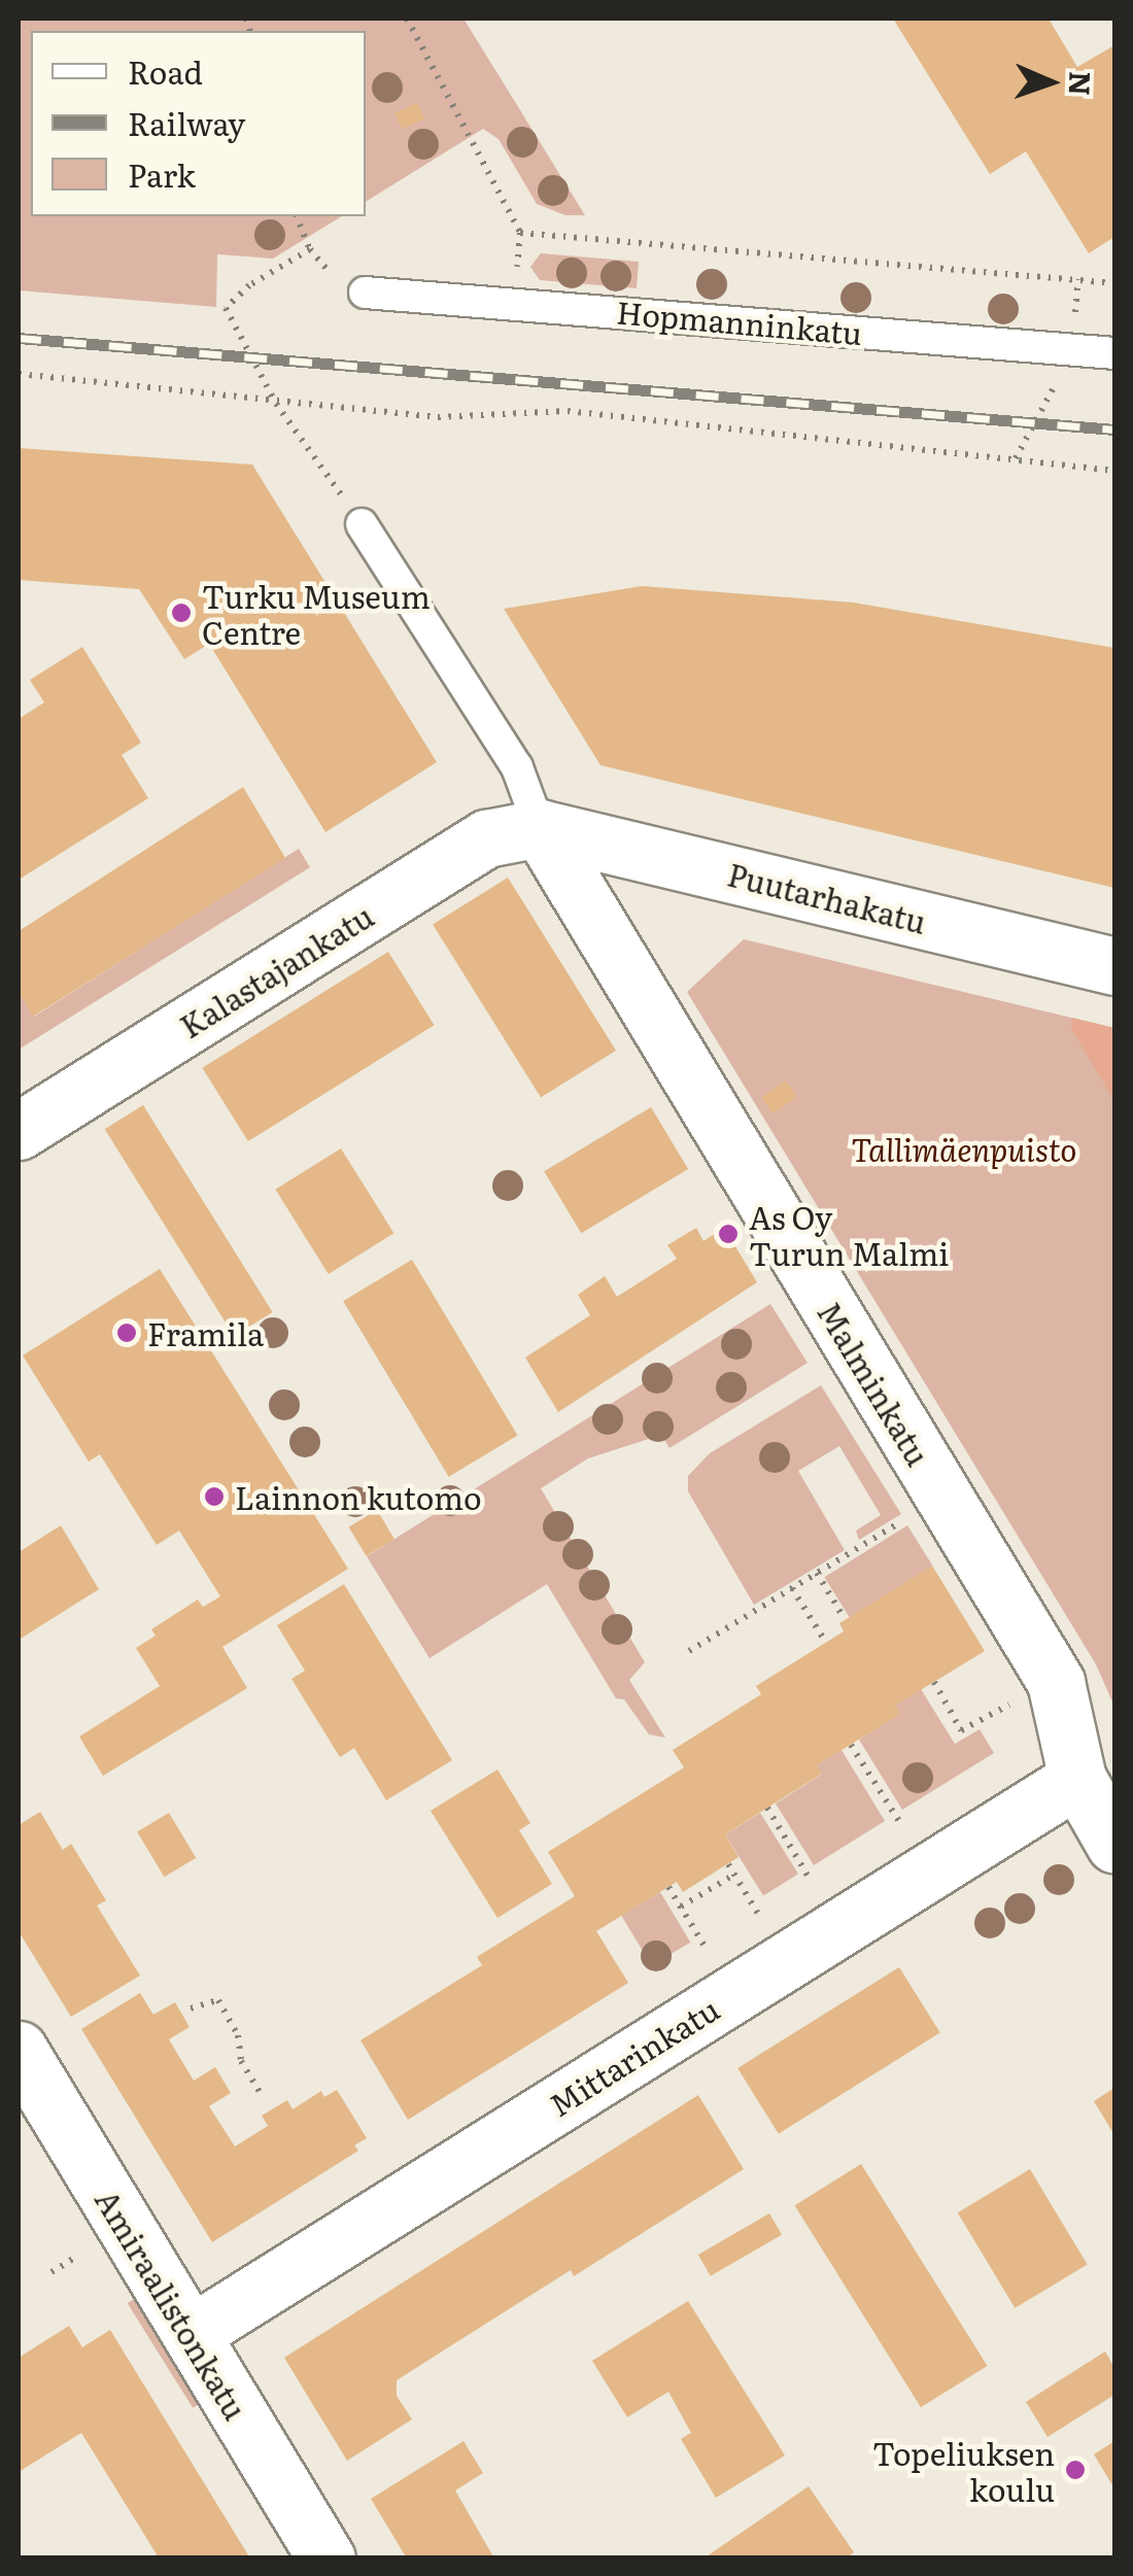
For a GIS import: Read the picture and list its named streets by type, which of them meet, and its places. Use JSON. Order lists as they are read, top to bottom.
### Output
{
  "streets": {
    "street": [
      "Puutarhakatu",
      "Kalastajankatu",
      "Malminkatu",
      "Mittarinkatu",
      "Amiraalistonkatu"
    ],
    "lane": ["Hopmanninkatu"]
  },
  "crossings": [
    ["Puutarhakatu", "Kalastajankatu"],
    ["Puutarhakatu", "Malminkatu"],
    ["Kalastajankatu", "Malminkatu"],
    ["Malminkatu", "Mittarinkatu"],
    ["Mittarinkatu", "Amiraalistonkatu"]
  ],
  "parks": ["Tallimäenpuisto"],
  "places": [
    "Turku Museum Centre",
    "As Oy Turun Malmi",
    "Framila",
    "Lainnon kutomo",
    "Topeliuksen koulu"
  ],
  "legend": ["Road", "Railway", "Park"],
  "north": "right"
}
